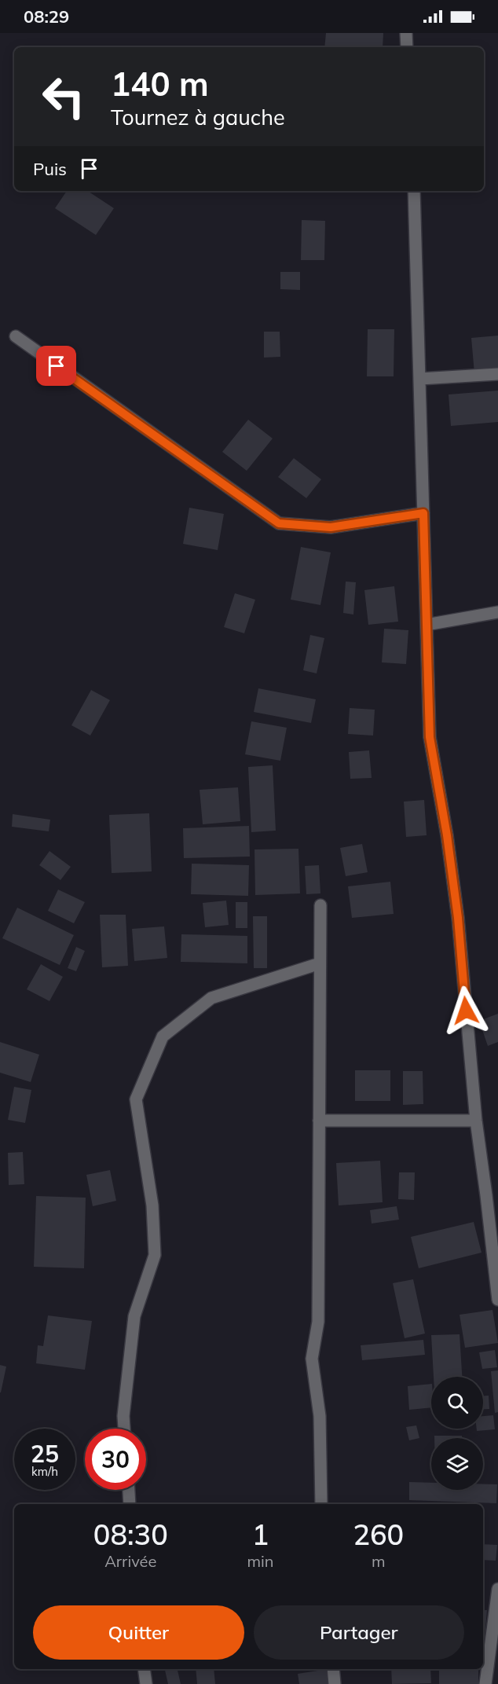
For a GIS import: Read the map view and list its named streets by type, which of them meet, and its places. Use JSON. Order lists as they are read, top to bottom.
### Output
{
  "page": {
    "status": "08:29",
    "turn": ["140 m", "Tournez à gauche"],
    "then": "Puis",
    "speed": "25 km/h",
    "limit": "30",
    "eta": [
      "08:30",
      "Arrivée",
      "1",
      "min",
      "260",
      "m"
    ],
    "buttons": ["Quitter", "Partager"]
  }
}
